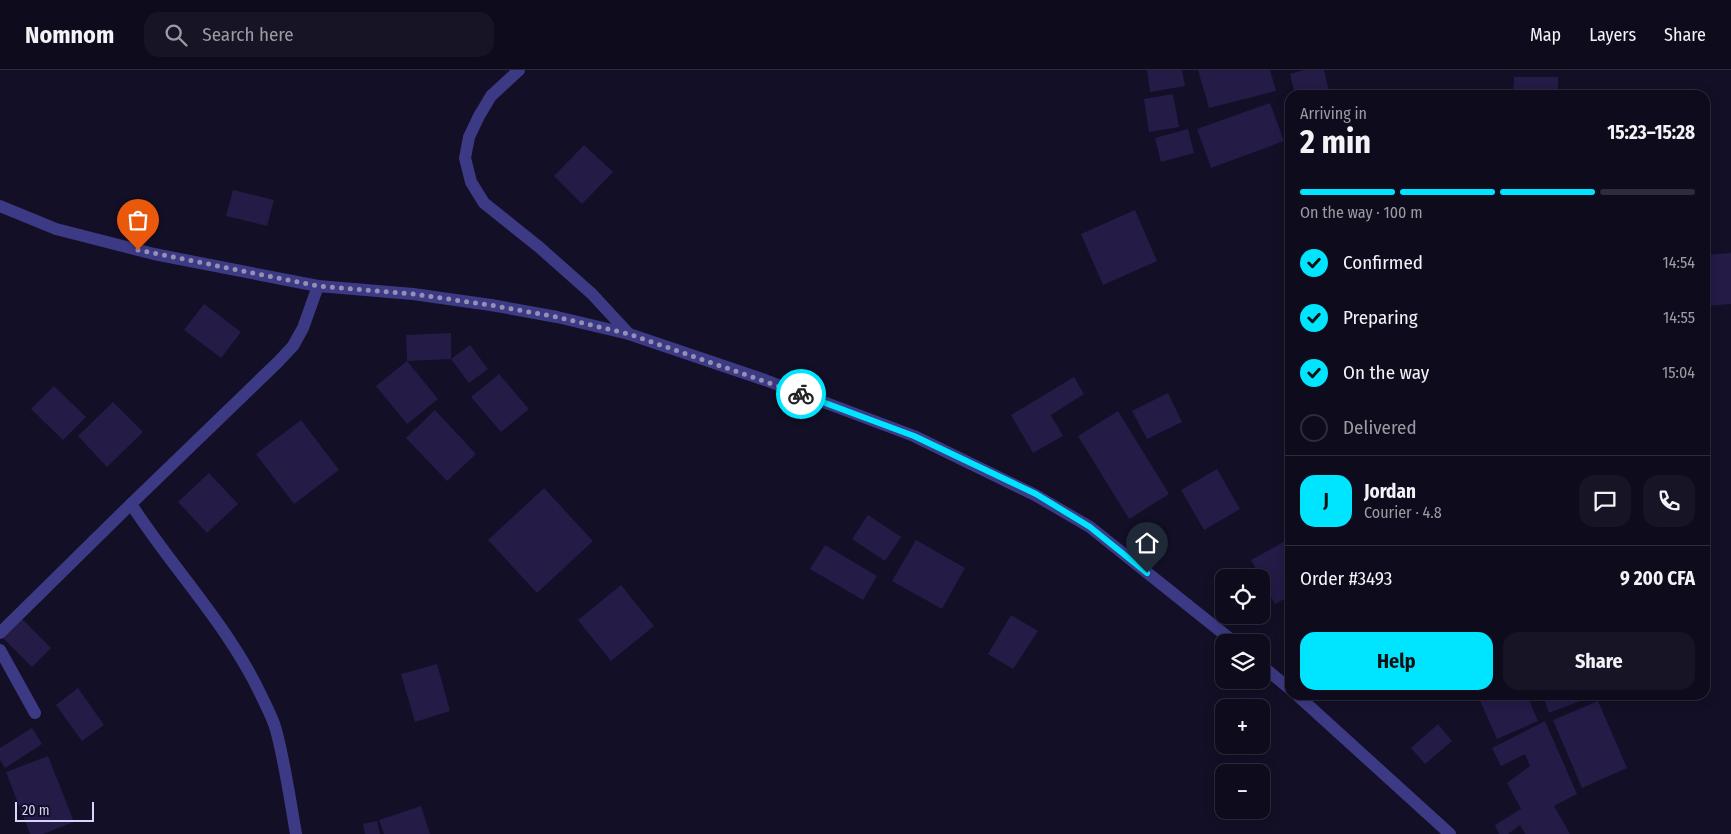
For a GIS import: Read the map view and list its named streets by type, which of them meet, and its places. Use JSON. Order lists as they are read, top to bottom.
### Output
{
  "scale_bar": "20 m",
  "page": {
    "header": "Nomnom",
    "search": "Search here",
    "nav": ["Map", "Layers", "Share"],
    "heading": ["2 min", "Arriving in", "15:23–15:28"],
    "panel": [
      "Jordan",
      "Courier · 4.8",
      "Order #3493",
      "9 200 CFA"
    ],
    "bar": "On the way · 100 m",
    "list": [
      ["Confirmed", "14:54"],
      ["Preparing", "14:55"],
      ["On the way", "15:04"],
      "Delivered"
    ],
    "round": "J",
    "map_buttons": ["+", "−"],
    "buttons": ["Help", "Share"],
    "scale": "20 m"
  }
}
